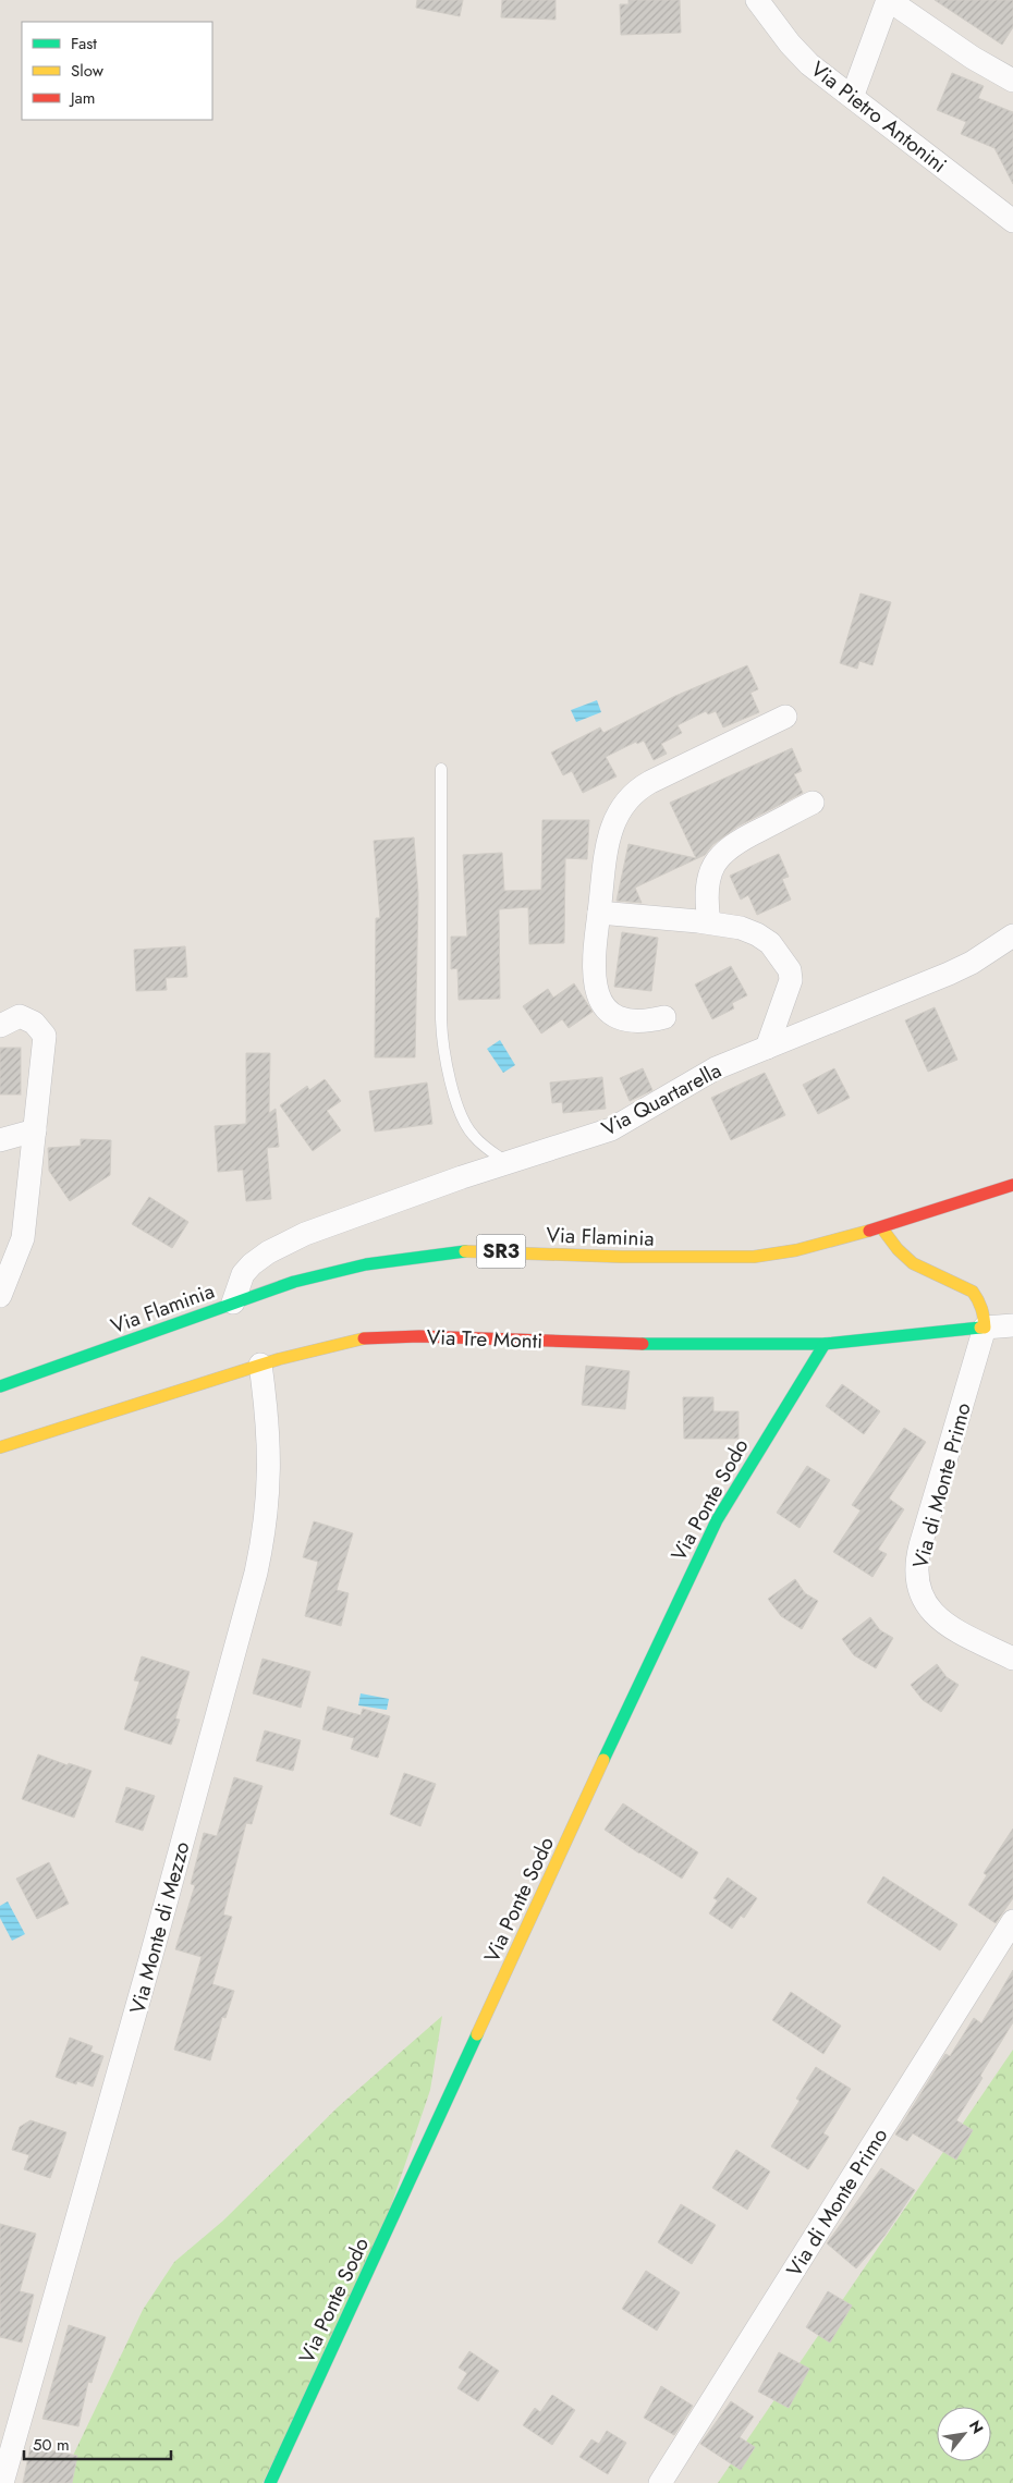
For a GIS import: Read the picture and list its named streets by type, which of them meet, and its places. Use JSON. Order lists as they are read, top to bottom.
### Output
{
  "streets": {
    "street": [
      "Via Pietro Antonini",
      "Via Quartarella",
      "Via Flaminia",
      "SR3",
      "Via Tre Monti",
      "Via di Monte Primo",
      "Via Ponte Sodo",
      "Via Monte di Mezzo"
    ]
  },
  "crossings": [
    ["Via Quartarella", "Via Flaminia"],
    ["Via Tre Monti", "Via di Monte Primo"],
    ["Via Tre Monti", "Via Ponte Sodo"],
    ["Via Tre Monti", "Via Monte di Mezzo"]
  ],
  "legend": ["Fast", "Slow", "Jam"],
  "scale_bar": "50 m",
  "north": "top right"
}
